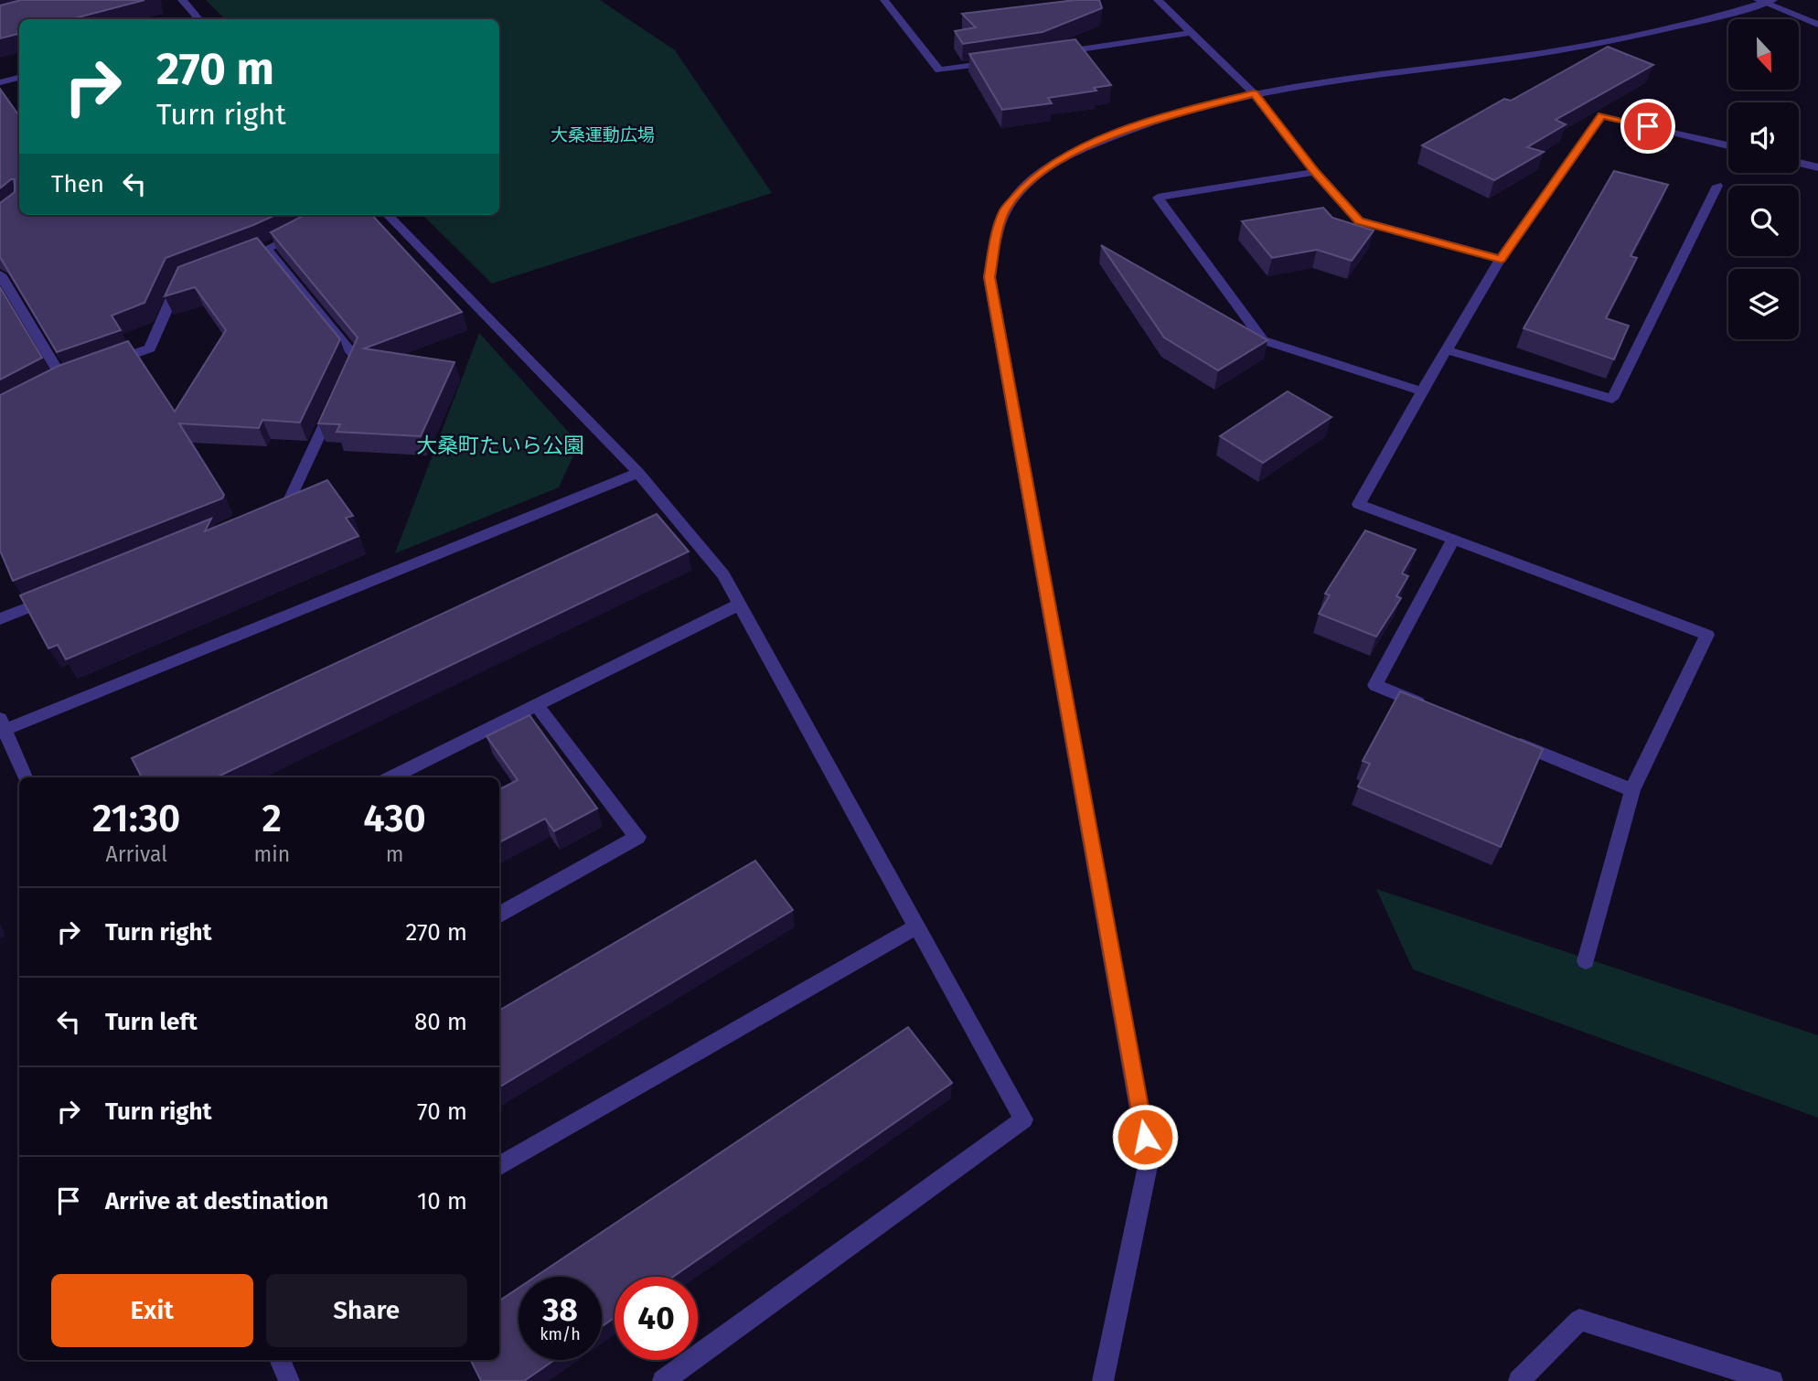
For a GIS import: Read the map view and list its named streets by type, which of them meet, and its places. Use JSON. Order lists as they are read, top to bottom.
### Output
{
  "parks": ["大桑運動広場", "大桑町たいら公園"],
  "north": "bottom",
  "page": {
    "turn": ["270 m", "Turn right"],
    "then": "Then",
    "eta": [
      "21:30",
      "Arrival",
      "2",
      "min",
      "430",
      "m"
    ],
    "list": [
      {
        "name": "Turn right",
        "value": "270 m"
      },
      {
        "name": "Turn left",
        "value": "80 m"
      },
      {
        "name": "Turn right",
        "value": "70 m"
      },
      {
        "name": "Arrive at destination",
        "value": "10 m"
      }
    ],
    "buttons": ["Exit", "Share"],
    "speed": "38 km/h",
    "limit": "40"
  }
}
